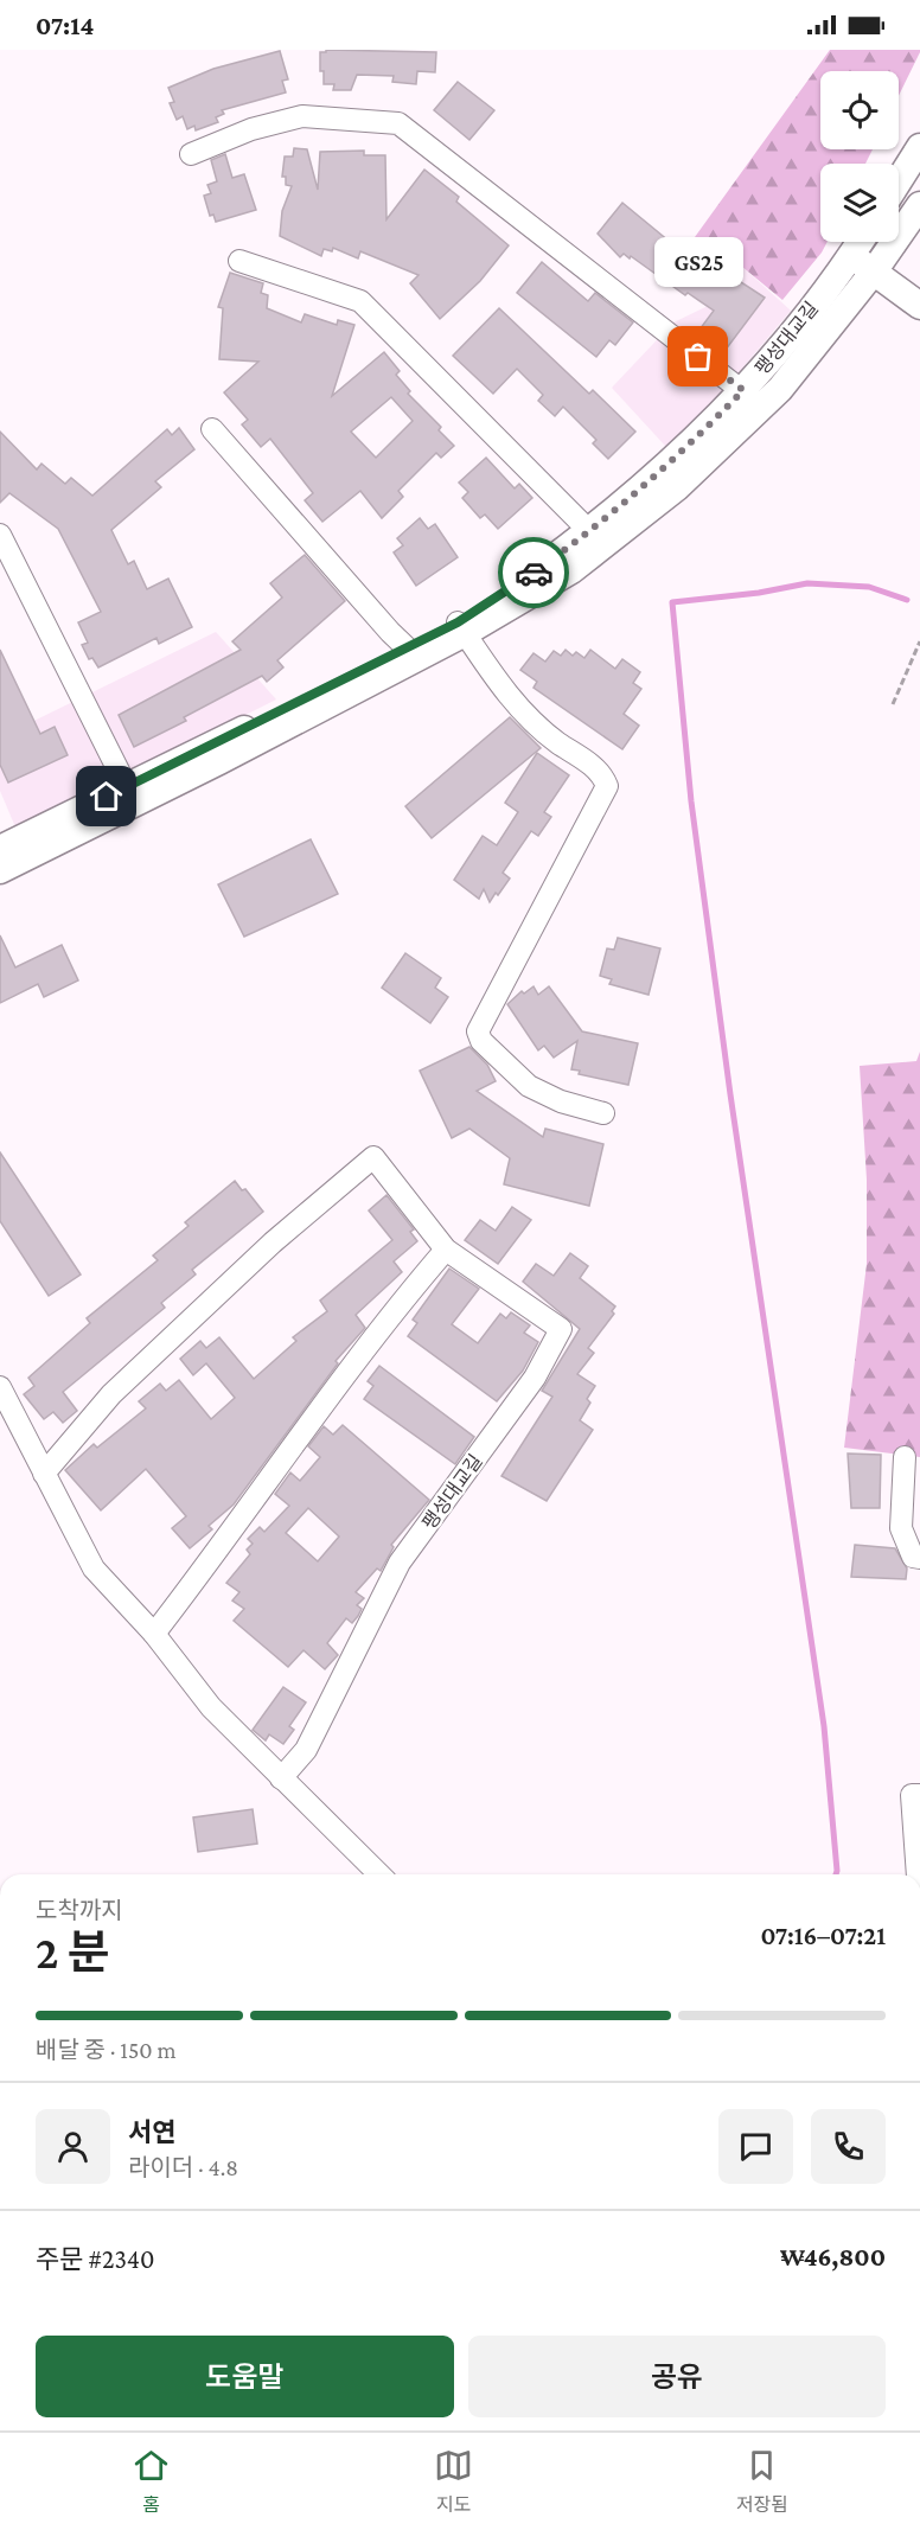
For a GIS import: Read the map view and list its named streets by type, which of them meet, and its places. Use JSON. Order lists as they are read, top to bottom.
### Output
{
  "streets": {
    "main road": ["팽성대교길"]
  },
  "places": ["GS25"],
  "page": {
    "status": "07:14",
    "bubble": "GS25",
    "heading": ["2 분", "도착까지", "07:16–07:21"],
    "panel": [
      "서연",
      "라이더 · 4.8",
      "주문 #2340",
      "₩46,800"
    ],
    "bar": "배달 중 · 150 m",
    "buttons": ["도움말", "공유"],
    "tabs": ["홈", "지도", "저장됨"]
  }
}
